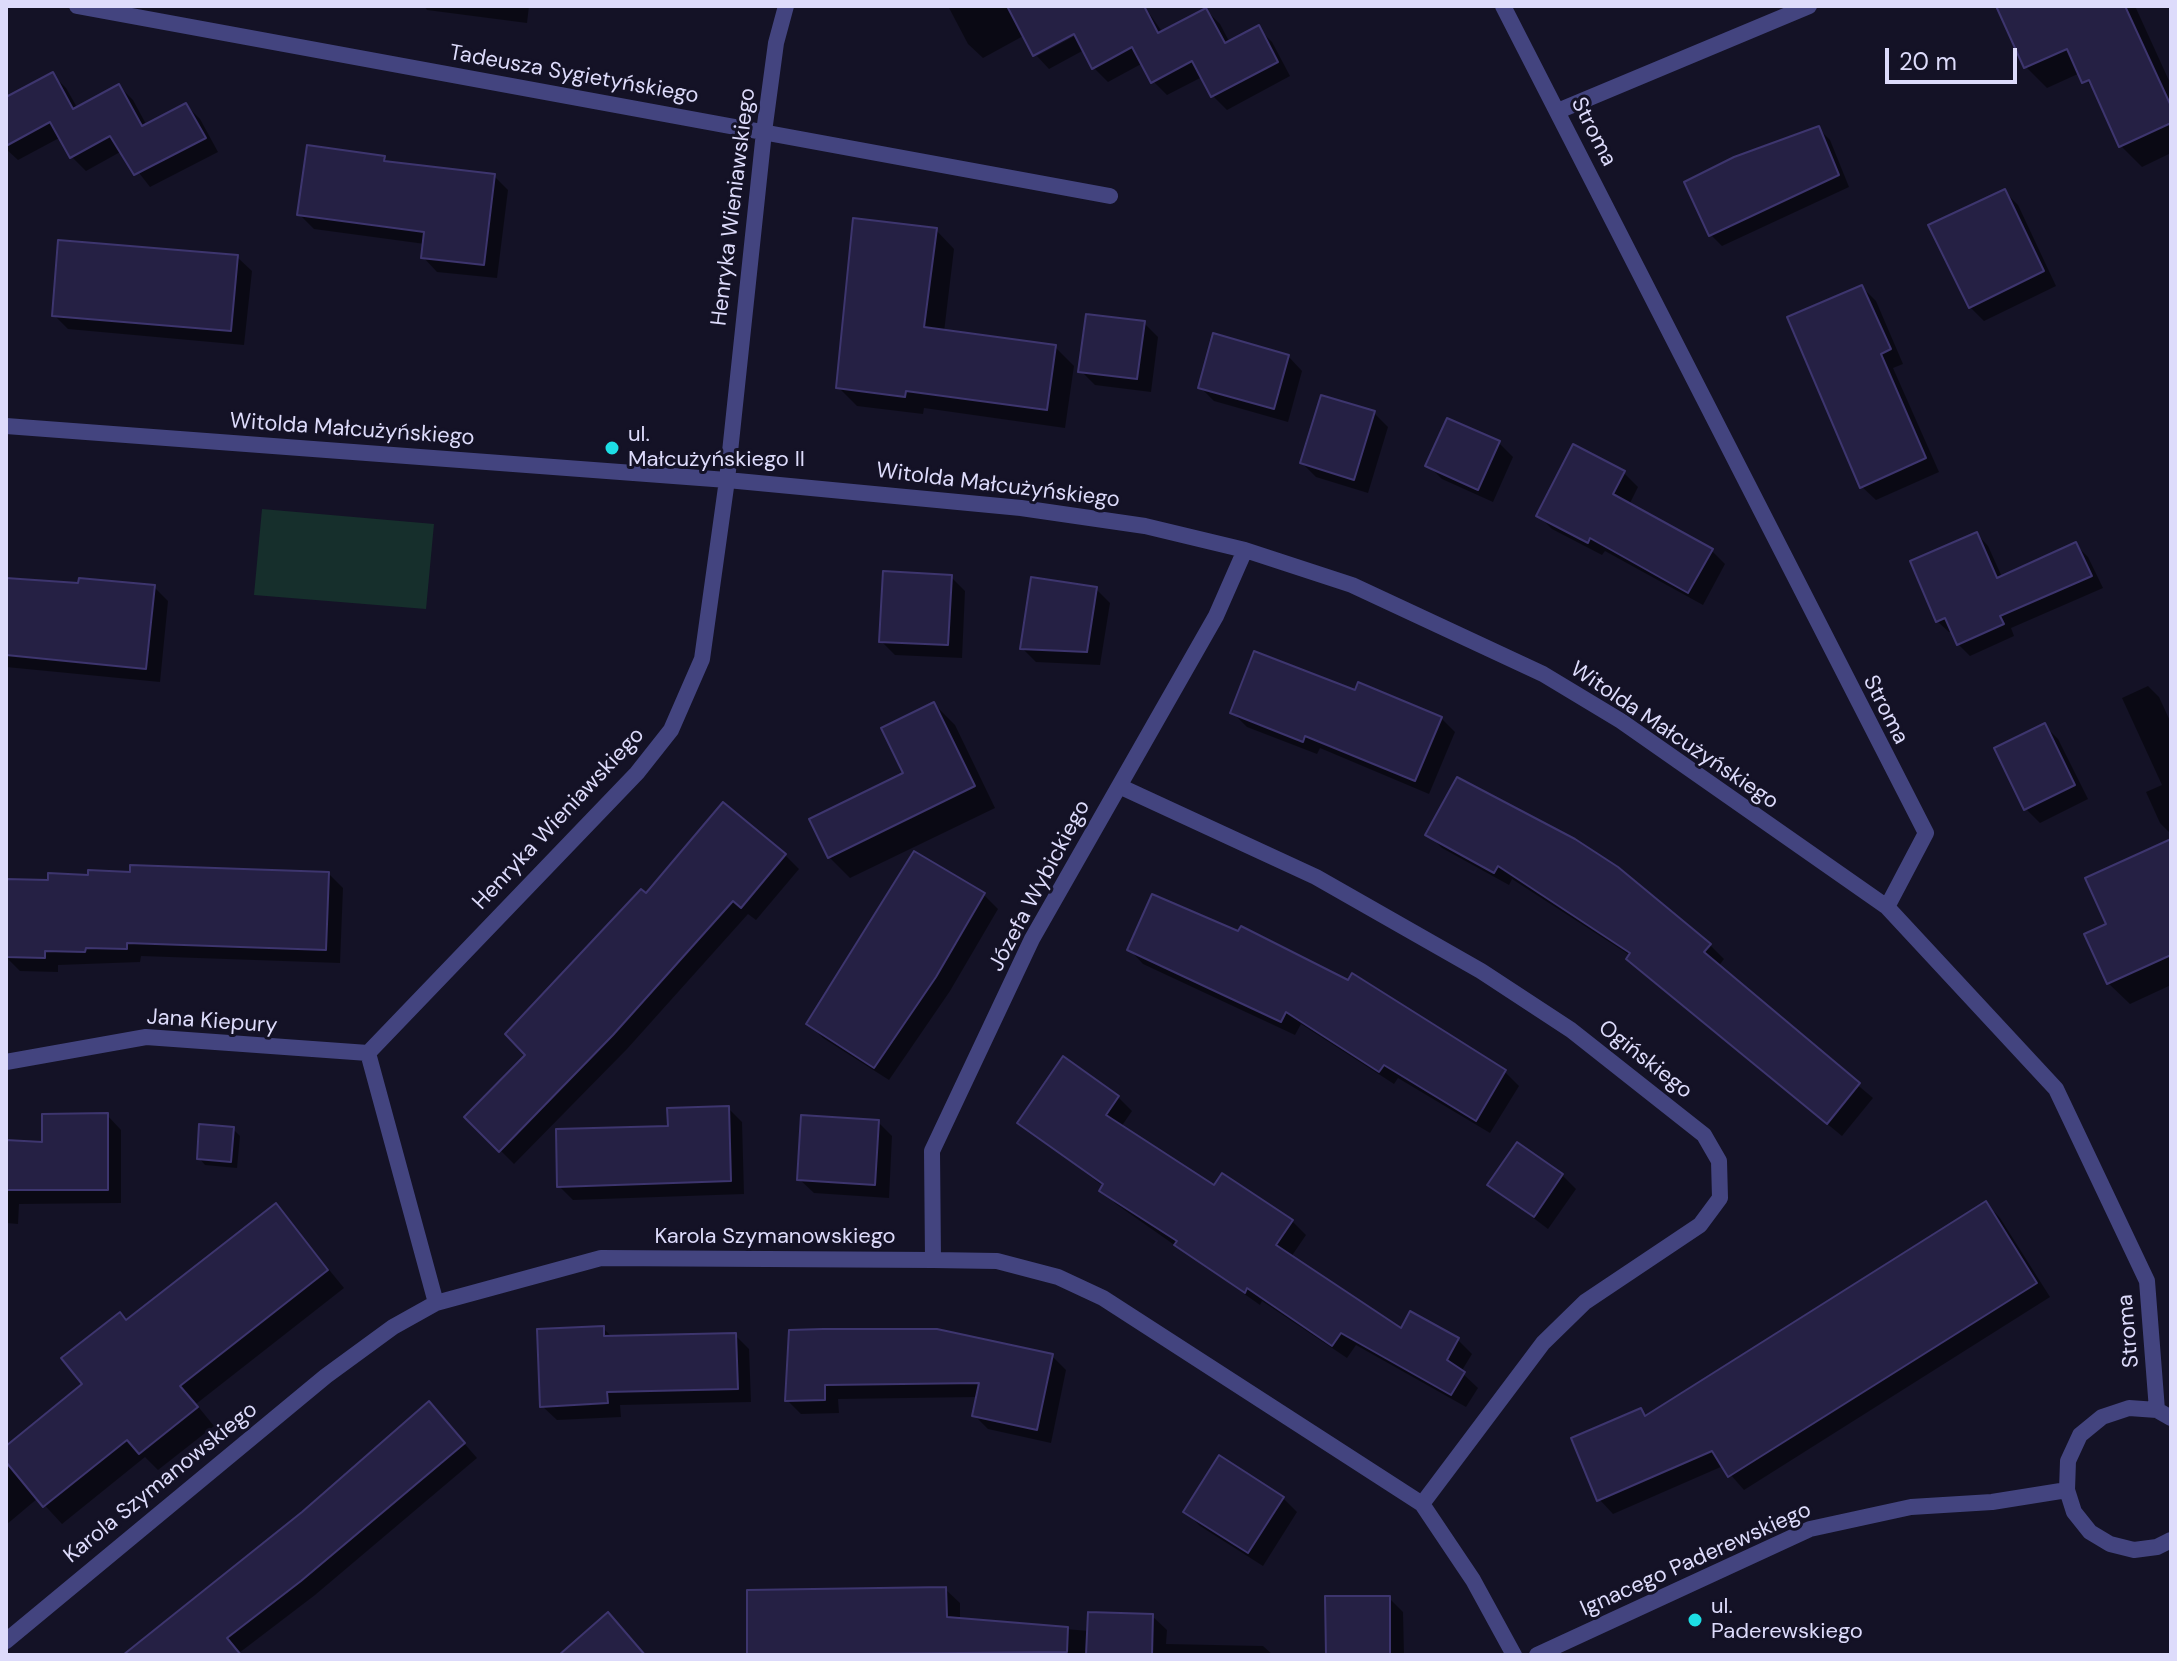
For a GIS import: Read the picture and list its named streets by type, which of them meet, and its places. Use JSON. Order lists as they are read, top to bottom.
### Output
{
  "streets": {
    "street": [
      "Tadeusza Sygietyńskiego",
      "Stroma",
      "Henryka Wieniawskiego",
      "Witolda Małcużyńskiego",
      "Józefa Wybickiego",
      "Jana Kiepury",
      "Ogińskiego",
      "Karola Szymanowskiego",
      "Ignacego Paderewskiego"
    ]
  },
  "crossings": [
    ["Tadeusza Sygietyńskiego", "Henryka Wieniawskiego"],
    ["Stroma", "Witolda Małcużyńskiego"],
    ["Henryka Wieniawskiego", "Witolda Małcużyńskiego"],
    ["Henryka Wieniawskiego", "Jana Kiepury"],
    ["Witolda Małcużyńskiego", "Józefa Wybickiego"],
    ["Józefa Wybickiego", "Ogińskiego"],
    ["Józefa Wybickiego", "Karola Szymanowskiego"],
    ["Ogińskiego", "Karola Szymanowskiego"]
  ],
  "places": ["ul. Małcużyńskiego II", "ul. Paderewskiego"],
  "scale_bar": "20 m"
}
